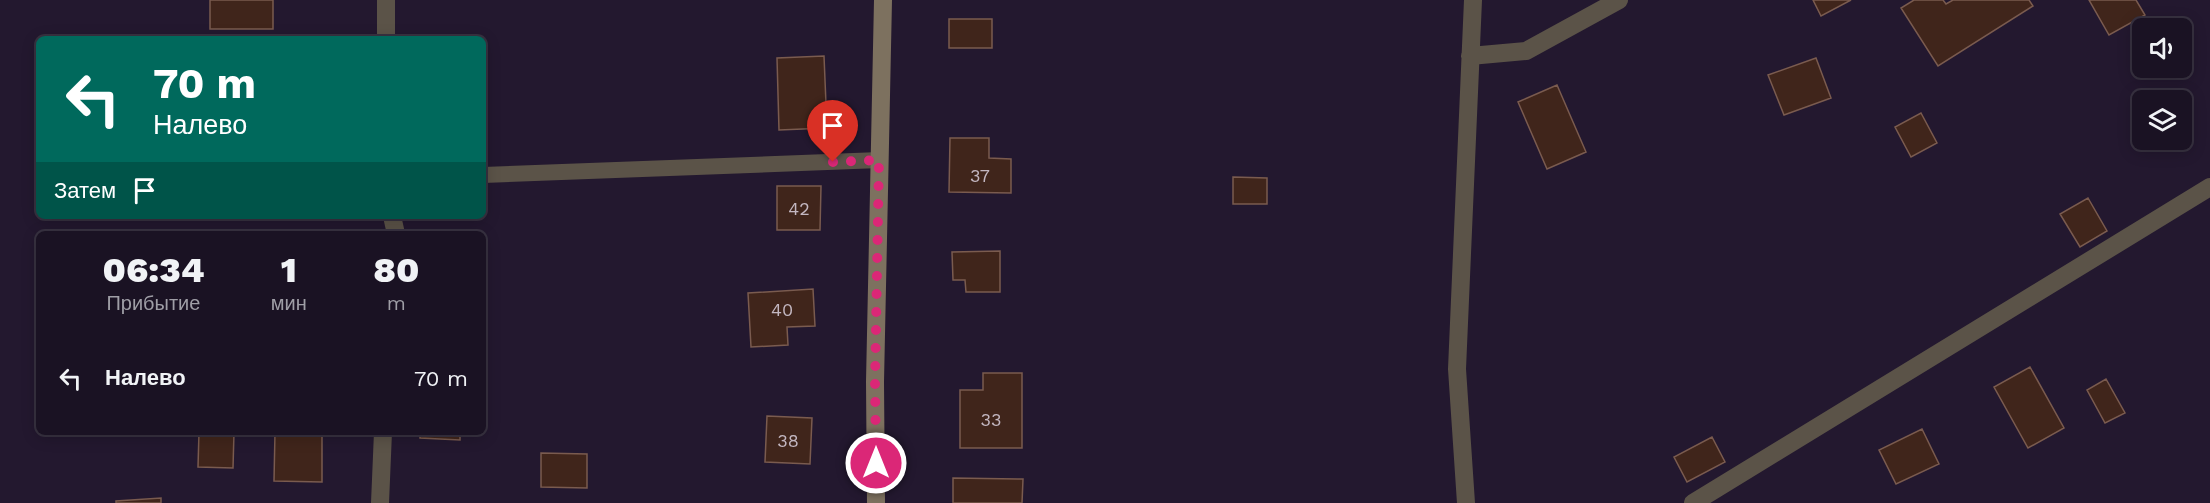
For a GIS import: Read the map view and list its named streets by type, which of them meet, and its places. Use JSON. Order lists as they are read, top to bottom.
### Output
{
  "house_numbers": [
    "37",
    "42",
    "40",
    "33",
    "38"
  ],
  "page": {
    "turn": ["70 m", "Налево"],
    "then": "Затем",
    "eta": [
      "06:34",
      "Прибытие",
      "1",
      "мин",
      "80",
      "m"
    ],
    "list": [
      {
        "name": "Налево",
        "value": "70 m"
      }
    ]
  }
}
